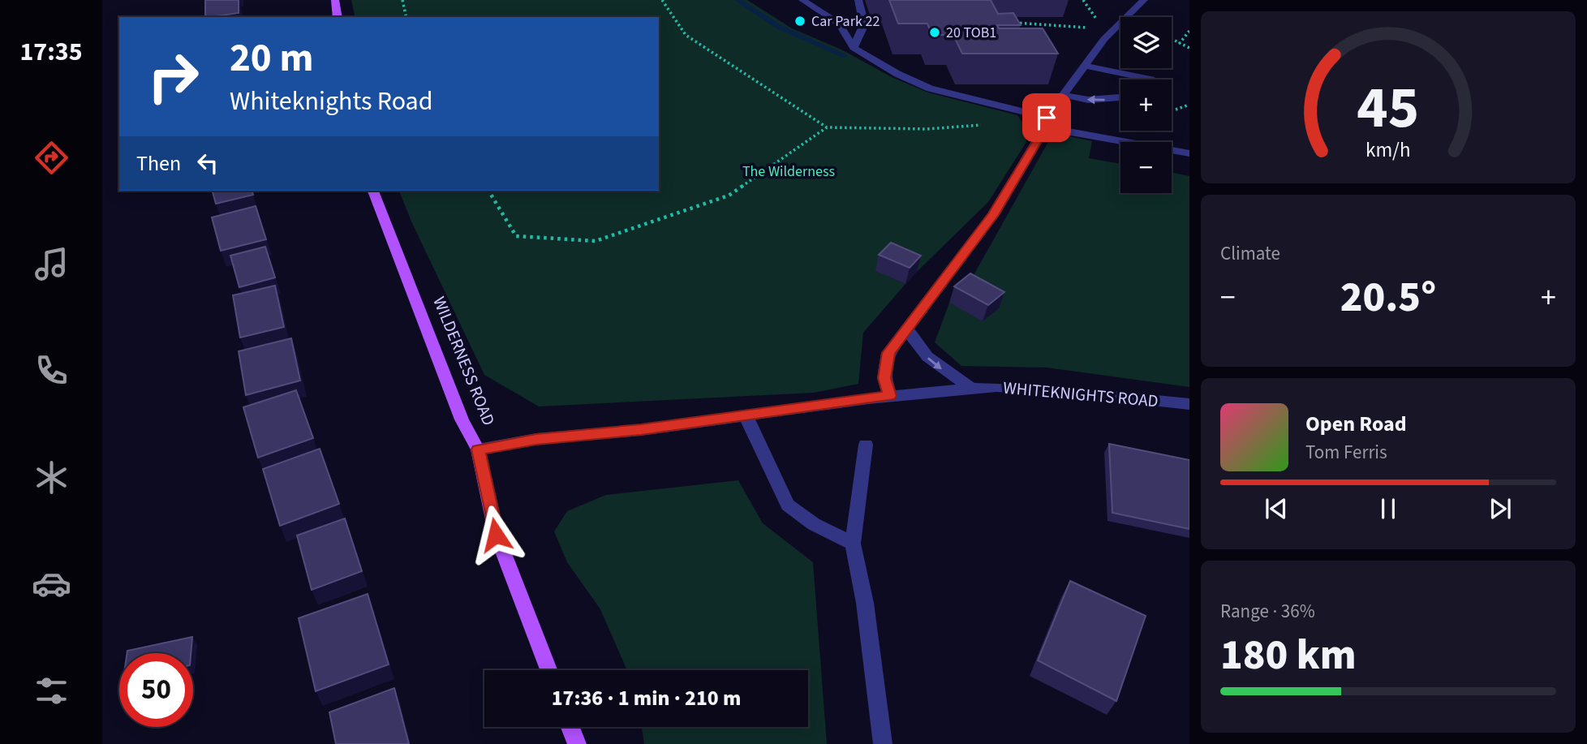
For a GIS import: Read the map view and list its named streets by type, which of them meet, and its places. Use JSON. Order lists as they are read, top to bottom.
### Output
{
  "streets": {
    "main road": ["WILDERNESS ROAD"],
    "street": ["WHITEKNIGHTS ROAD"]
  },
  "crossings": [
    ["WILDERNESS ROAD", "WHITEKNIGHTS ROAD"]
  ],
  "parks": ["The Wilderness"],
  "places": ["Car Park 22", "20 TOB1"],
  "page": {
    "tabs": "17:35",
    "map_buttons": ["+", "−"],
    "turn": ["20 m", "Whiteknights Road"],
    "then": "Then",
    "tile": [
      "Climate",
      ["Range · 36%", "180 km"]
    ],
    "heat": ["−", "20.5°", "+"],
    "song": ["Open Road", "Tom Ferris"],
    "limit": "50",
    "trip": "17:36 · 1 min · 210 m",
    "gauge": ["45", "km/h"]
  }
}
